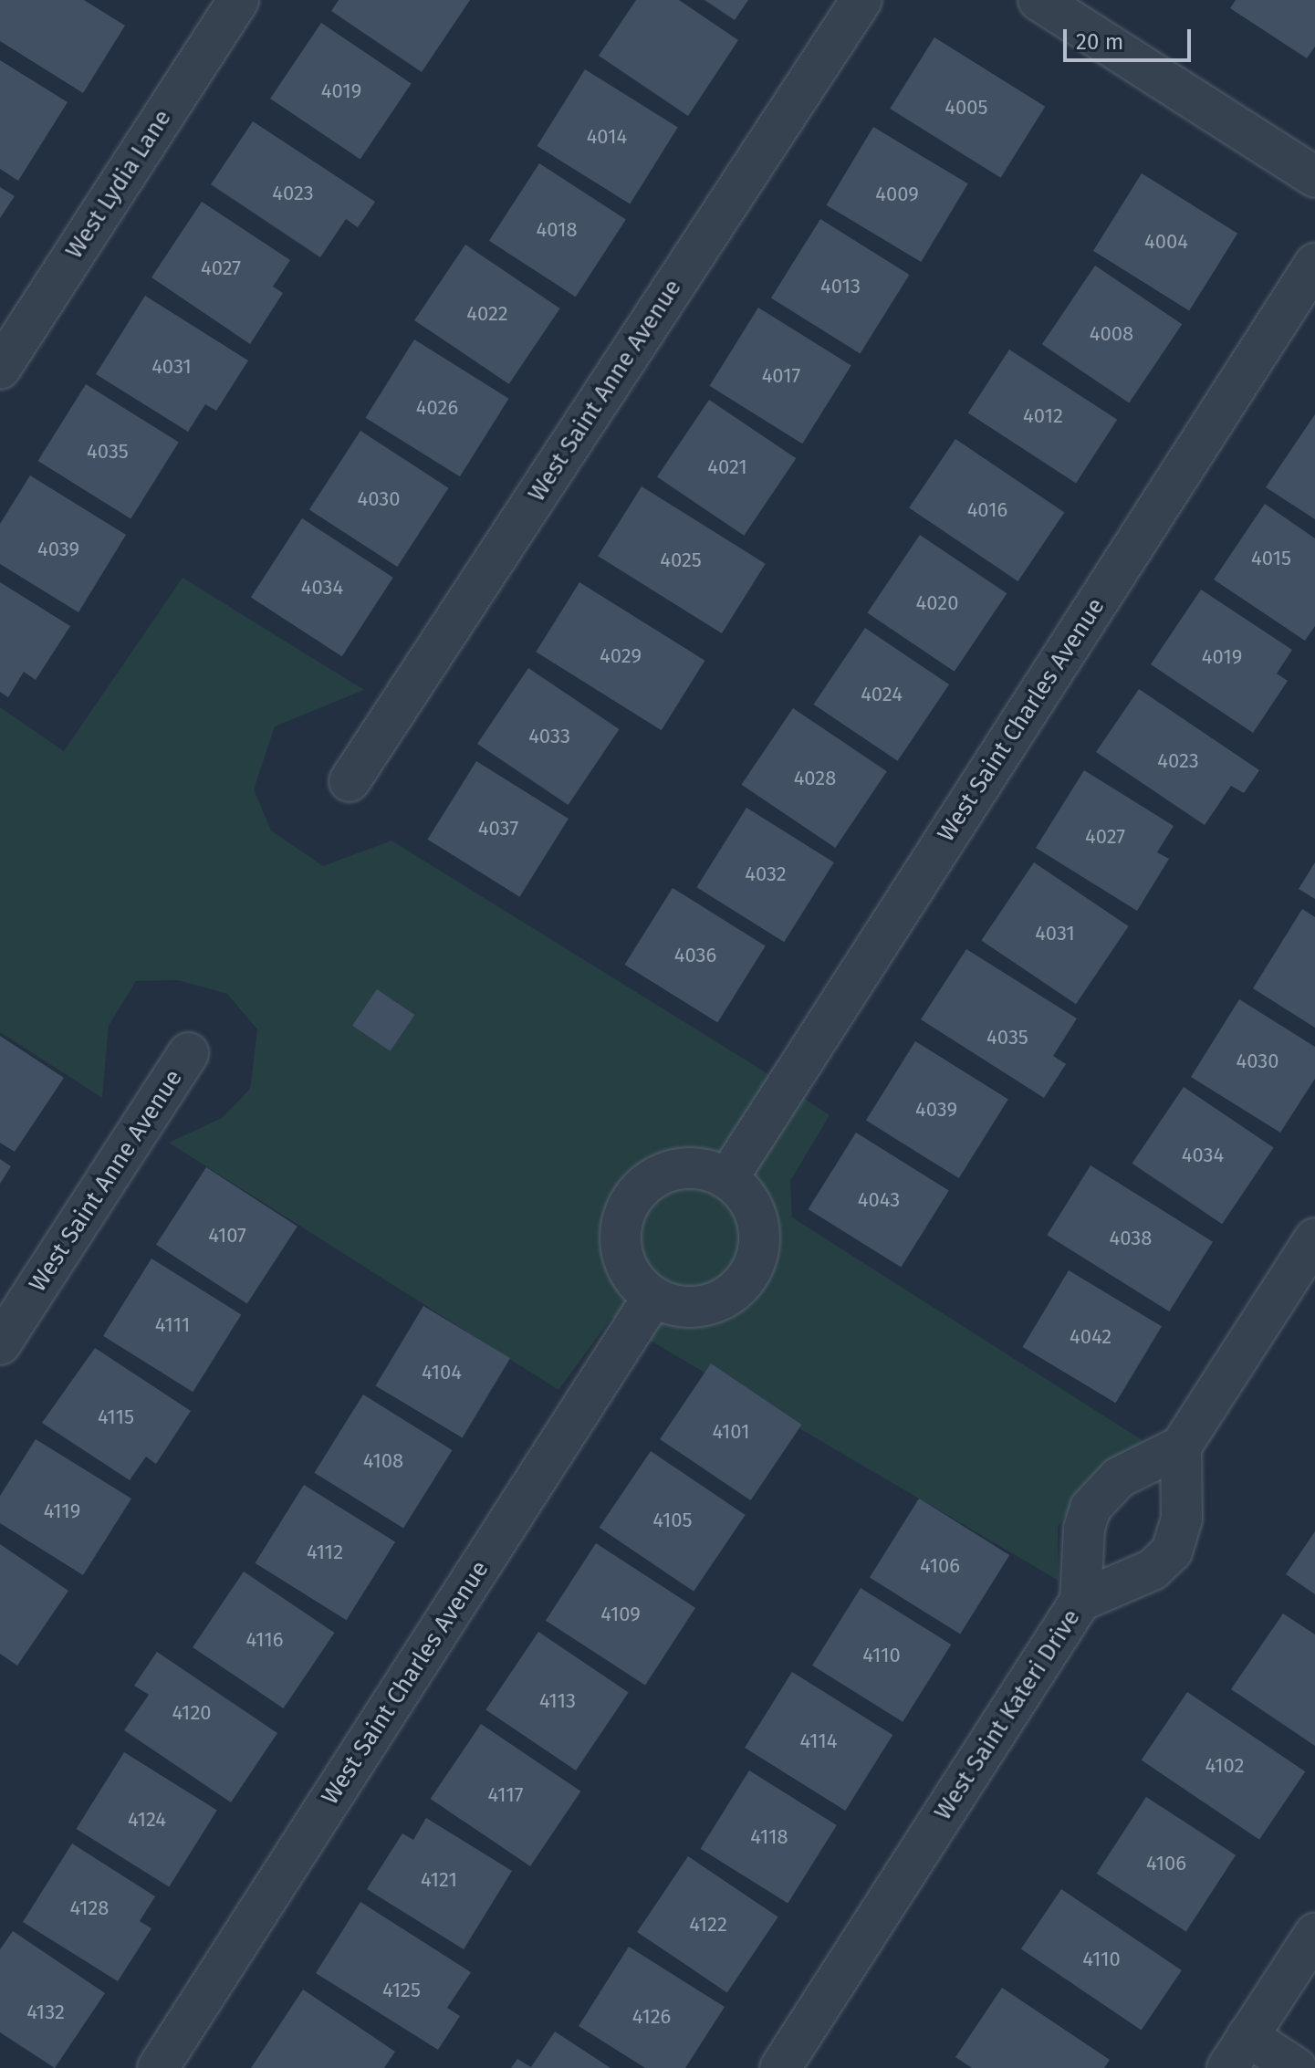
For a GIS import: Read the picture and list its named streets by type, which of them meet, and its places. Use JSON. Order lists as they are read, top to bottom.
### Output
{
  "streets": {
    "street": [
      "West Lydia Lane",
      "West Saint Anne Avenue",
      "West Saint Charles Avenue",
      "West Saint Kateri Drive"
    ]
  },
  "house_numbers": [
    "4019",
    "4005",
    "4014",
    "4023",
    "4009",
    "4018",
    "4004",
    "4027",
    "4013",
    "4022",
    "4008",
    "4031",
    "4017",
    "4026",
    "4012",
    "4035",
    "4021",
    "4030",
    "4016",
    "4039",
    "4015",
    "4025",
    "4034",
    "4020",
    "4029",
    "4019",
    "4024",
    "4033",
    "4023",
    "4028",
    "4037",
    "4027",
    "4032",
    "4031",
    "4036",
    "4035",
    "4030",
    "4039",
    "4034",
    "4043",
    "4107",
    "4038",
    "4111",
    "4042",
    "4104",
    "4115",
    "4101",
    "4108",
    "4119",
    "4105",
    "4112",
    "4106",
    "4109",
    "4116",
    "4110",
    "4113",
    "4120",
    "4114",
    "4102",
    "4117",
    "4124",
    "4118",
    "4106",
    "4121",
    "4128",
    "4122",
    "4110",
    "4125",
    "4132",
    "4126"
  ],
  "scale_bar": "20 m"
}
